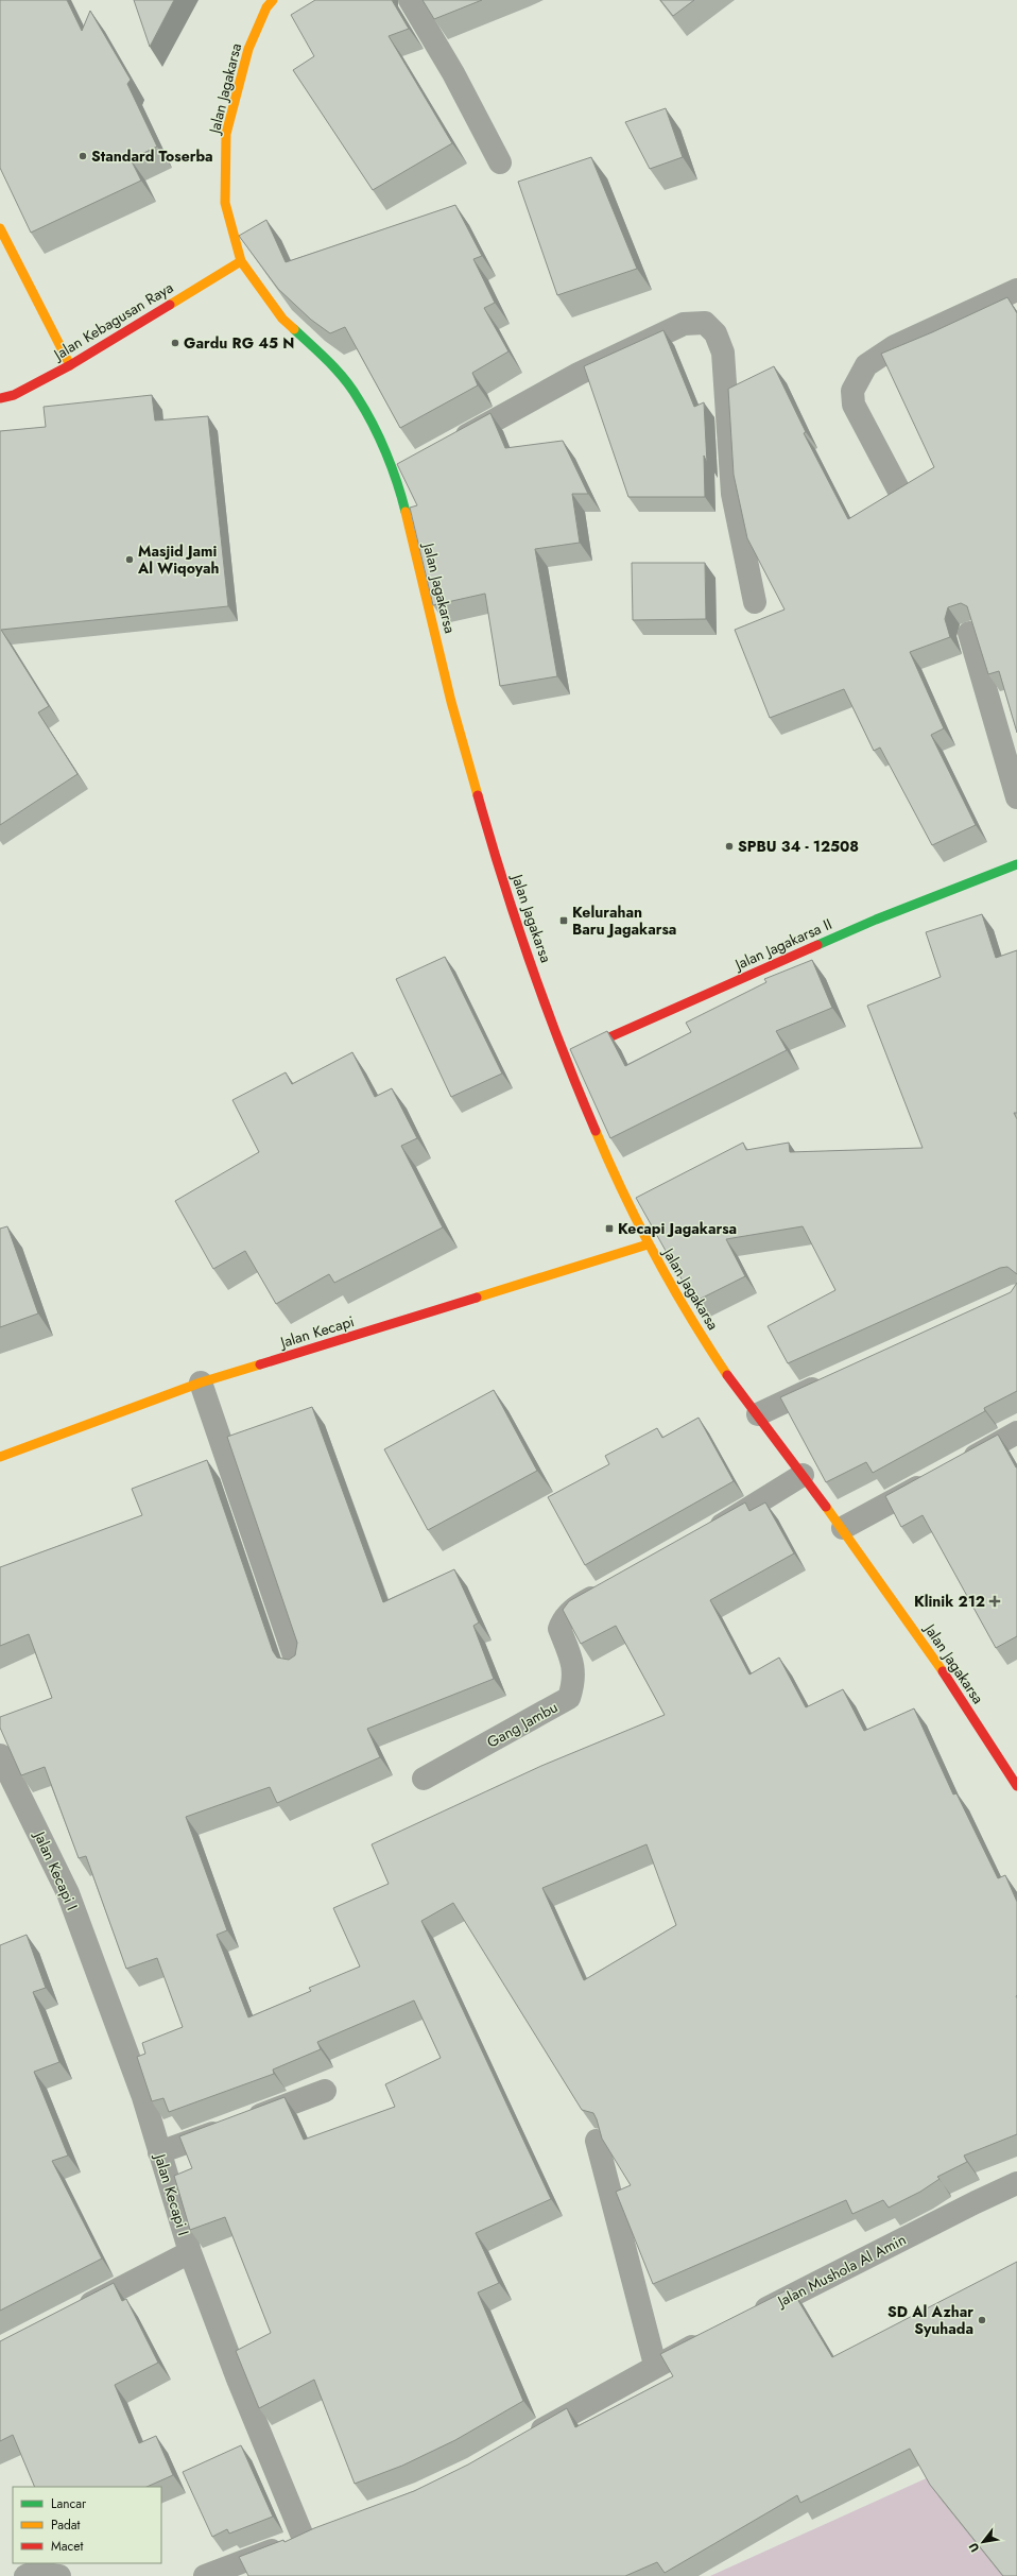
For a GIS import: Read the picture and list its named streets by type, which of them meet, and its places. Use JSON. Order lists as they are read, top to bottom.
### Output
{
  "streets": {
    "main road": [
      "Jalan Jagakarsa",
      "Jalan Kebagusan Raya",
      "Jalan Jagakarsa II",
      "Jalan Kecapi"
    ],
    "street": ["Gang Jambu", "Jalan Kecapi I", "Jalan Mushola Al Amin"]
  },
  "crossings": [
    ["Jalan Jagakarsa", "Jalan Kebagusan Raya"],
    ["Jalan Jagakarsa", "Jalan Jagakarsa II"],
    ["Jalan Jagakarsa", "Jalan Kecapi"]
  ],
  "places": {
    "other": [
      "Standard Toserba",
      "Gardu RG 45 N",
      "Masjid Jami Al Wiqoyah",
      "SPBU 34 - 12508",
      "SD Al Azhar Syuhada"
    ],
    "transit": ["Kelurahan Baru Jagakarsa", "Kecapi Jagakarsa"],
    "health": ["Klinik 212"]
  },
  "legend": ["Lancar", "Padat", "Macet"],
  "north": "bottom left"
}
